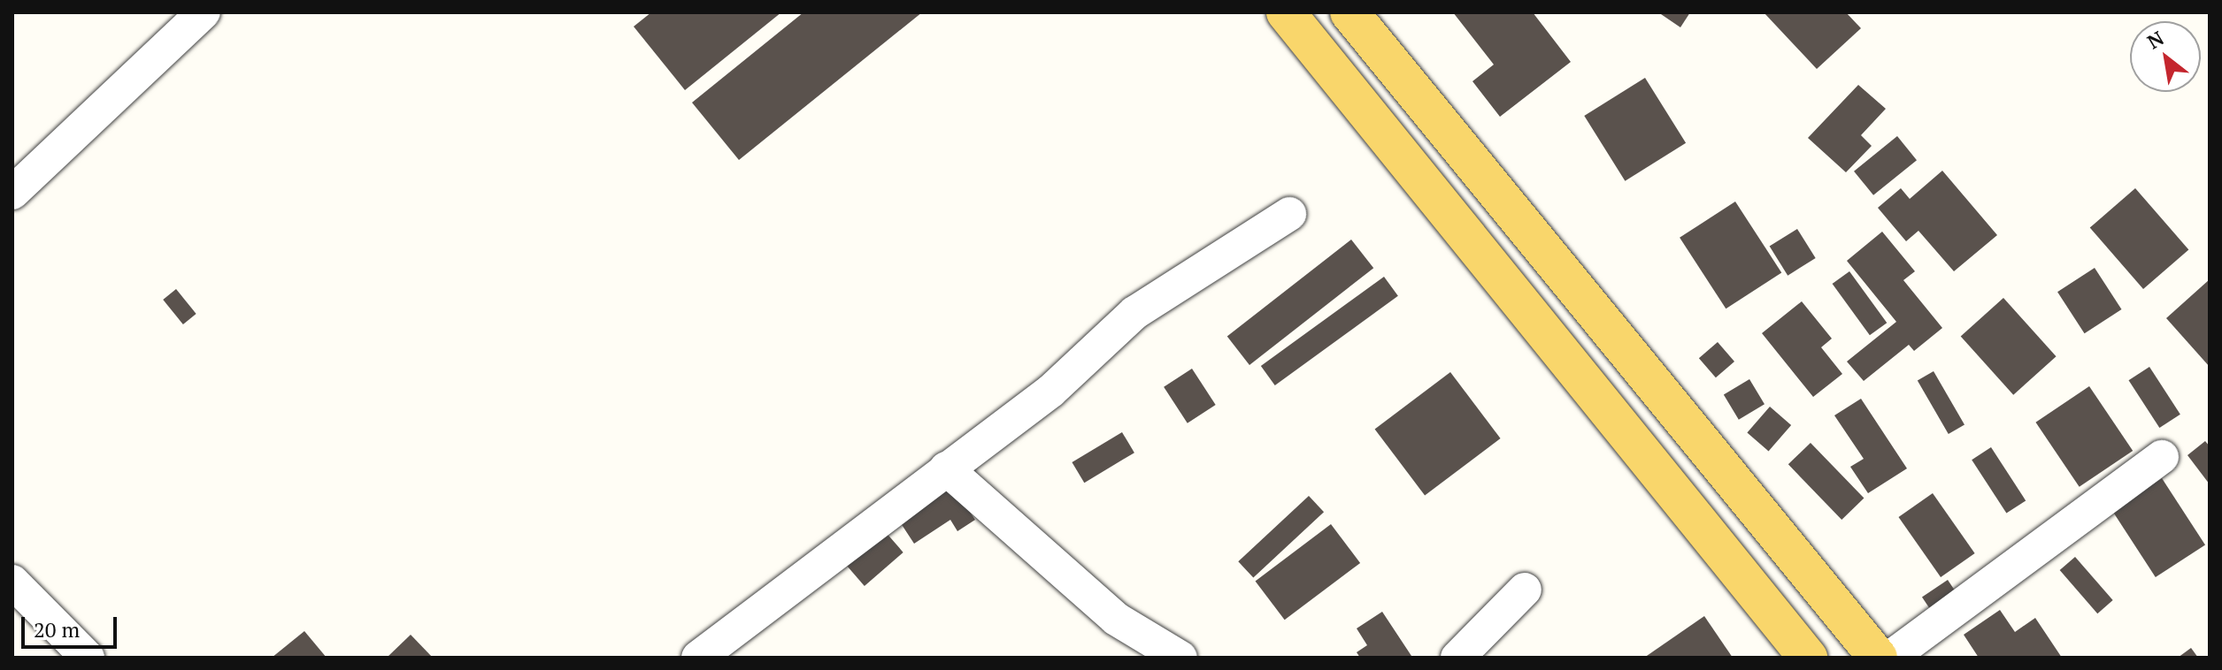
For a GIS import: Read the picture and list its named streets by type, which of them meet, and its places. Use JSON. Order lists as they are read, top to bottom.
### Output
{
  "scale_bar": "20 m",
  "north": "top left"
}
